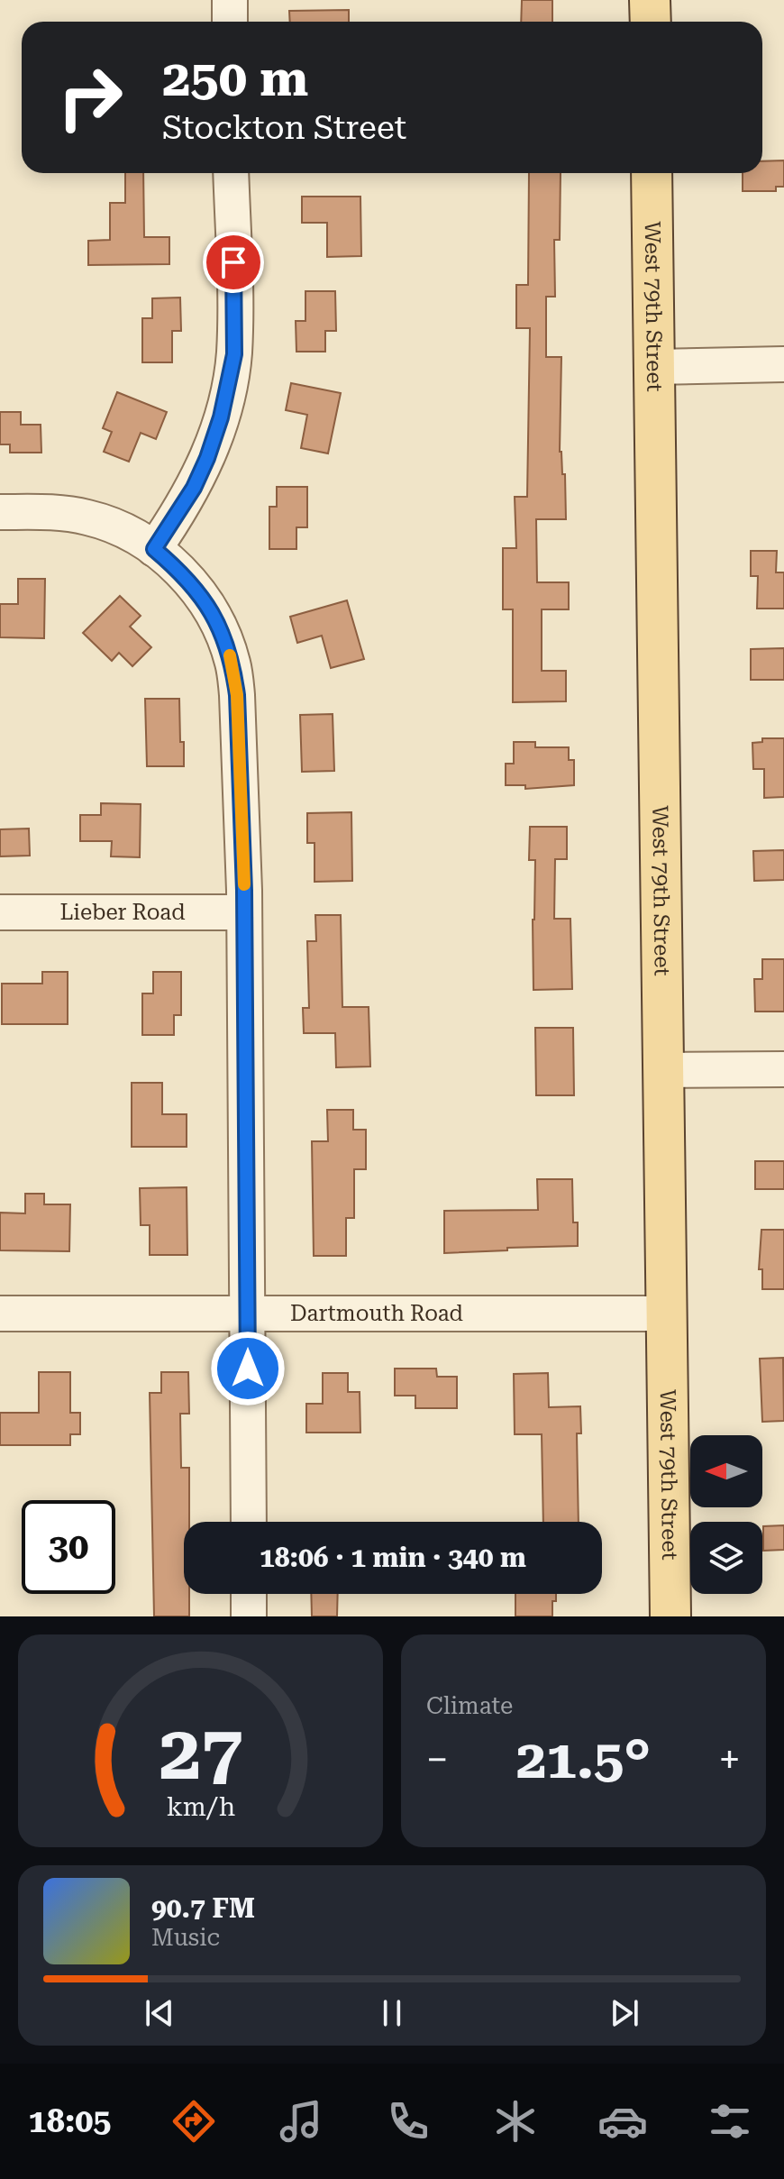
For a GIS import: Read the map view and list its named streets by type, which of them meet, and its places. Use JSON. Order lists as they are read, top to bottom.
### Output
{
  "streets": {
    "main road": ["West 79th Street"],
    "street": ["Lieber Road", "Dartmouth Road"]
  },
  "crossings": [
    ["West 79th Street", "Dartmouth Road"]
  ],
  "north": "left",
  "page": {
    "turn": ["250 m", "Stockton Street"],
    "limit": "30",
    "trip": "18:06 · 1 min · 340 m",
    "tile": "Climate",
    "heat": ["−", "21.5°", "+"],
    "song": ["90.7 FM", "Music"],
    "tabs": "18:05",
    "gauge": ["27", "km/h"]
  }
}
